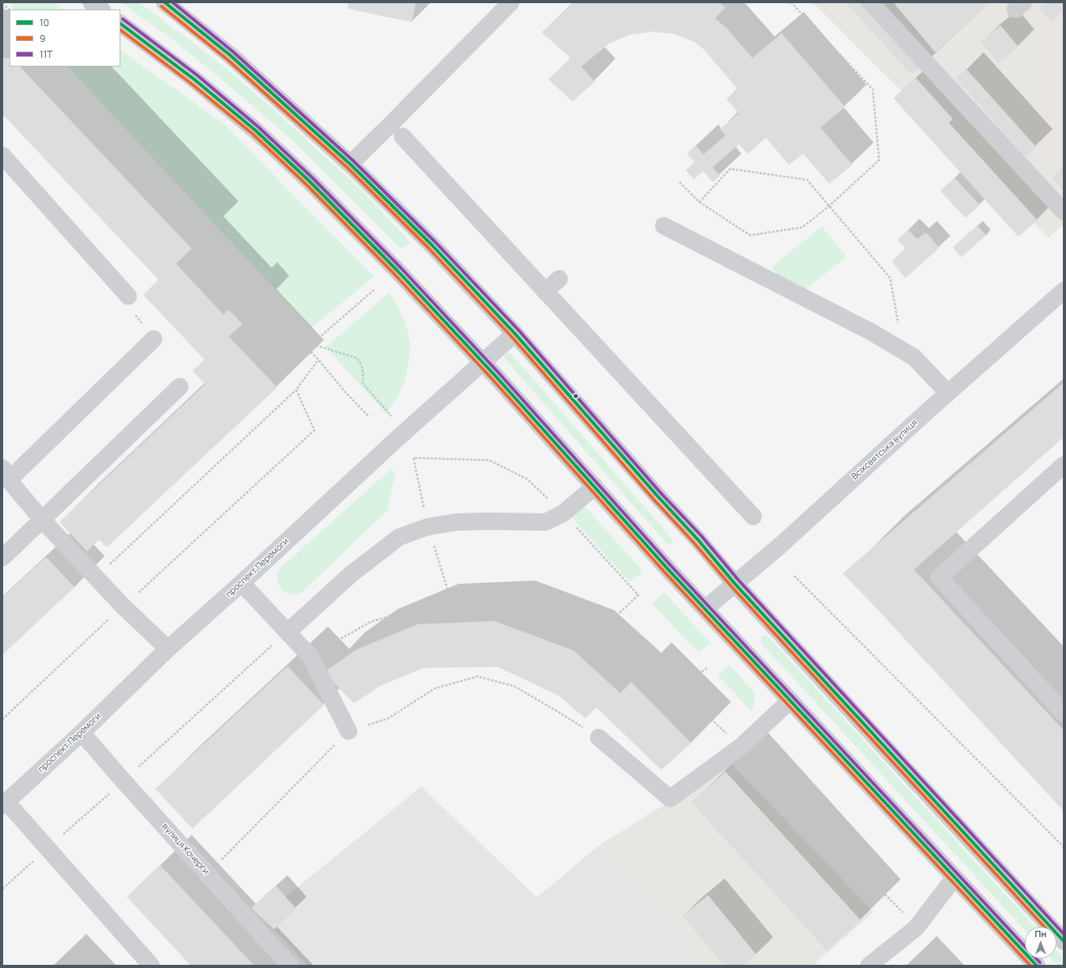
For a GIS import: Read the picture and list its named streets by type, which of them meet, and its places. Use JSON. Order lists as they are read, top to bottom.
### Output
{
  "streets": {
    "street": ["Всіхсвятська вулиця", "проспект Перемоги", "вулиця Кочерги"]
  },
  "crossings": [
    ["проспект Перемоги", "вулиця Кочерги"]
  ],
  "lines": ["transit line 10", "transit line 11Т", "transit line 9"],
  "legend": ["10", "9", "11Т"],
  "north": "top"
}
